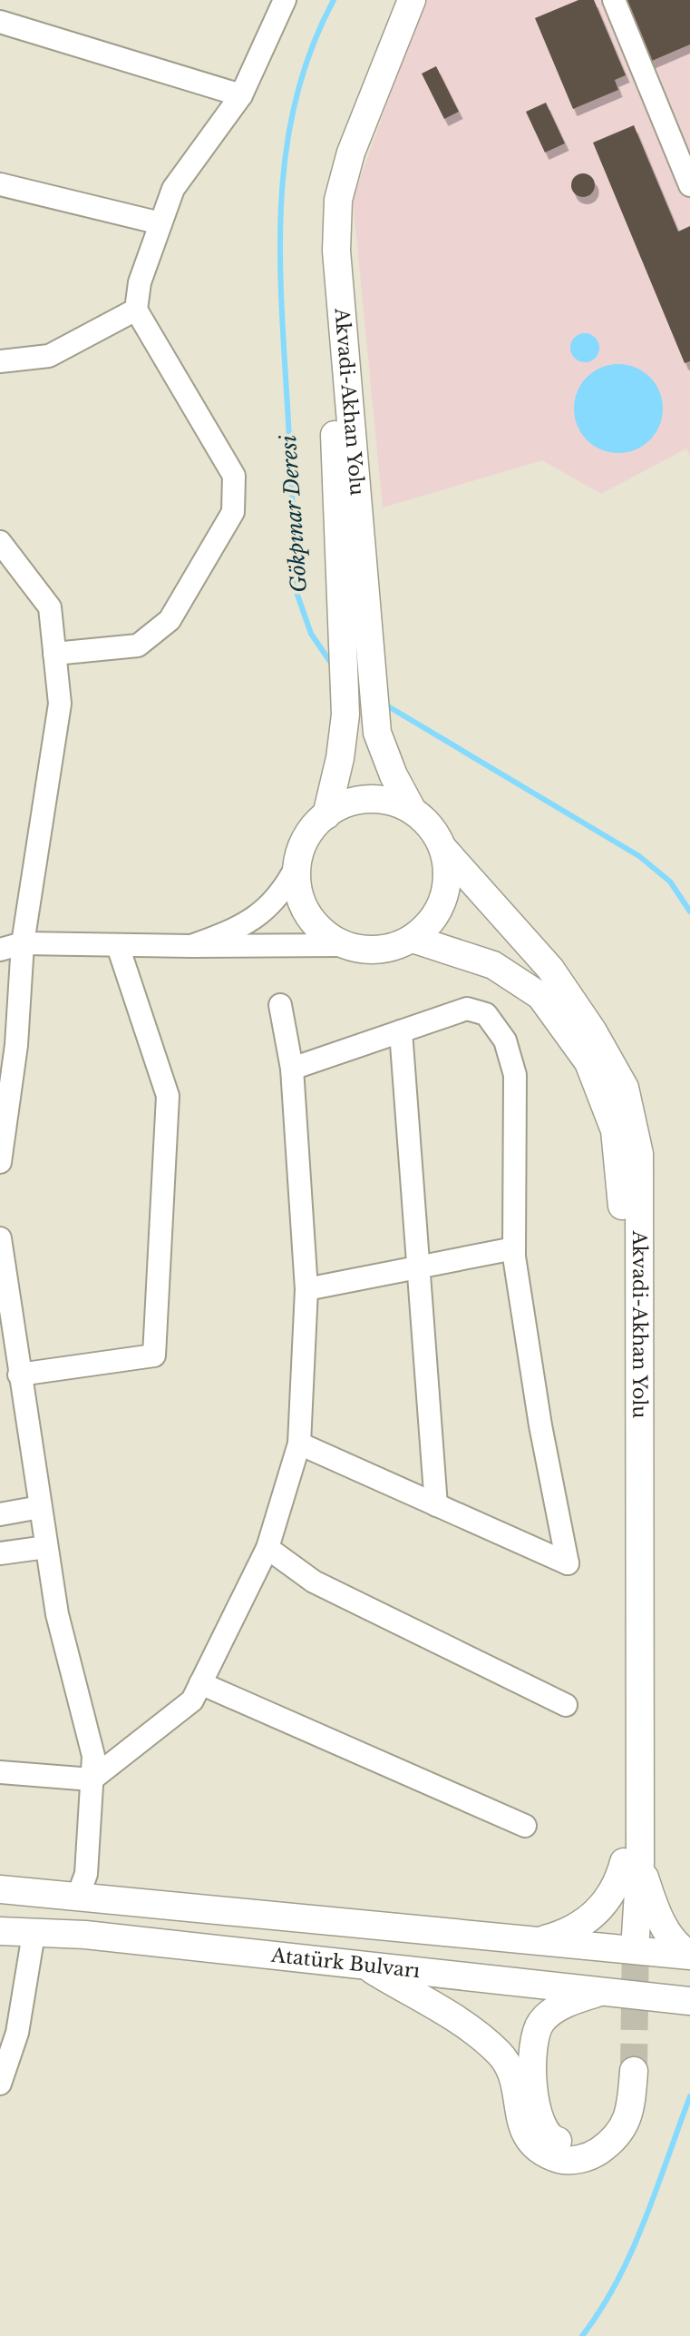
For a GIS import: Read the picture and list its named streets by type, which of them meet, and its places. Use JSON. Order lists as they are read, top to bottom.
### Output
{
  "streets": {
    "main road": ["Akvadi-Akhan Yolu", "Atatürk Bulvarı"]
  },
  "water": ["Gökpınar Deresi"]
}
